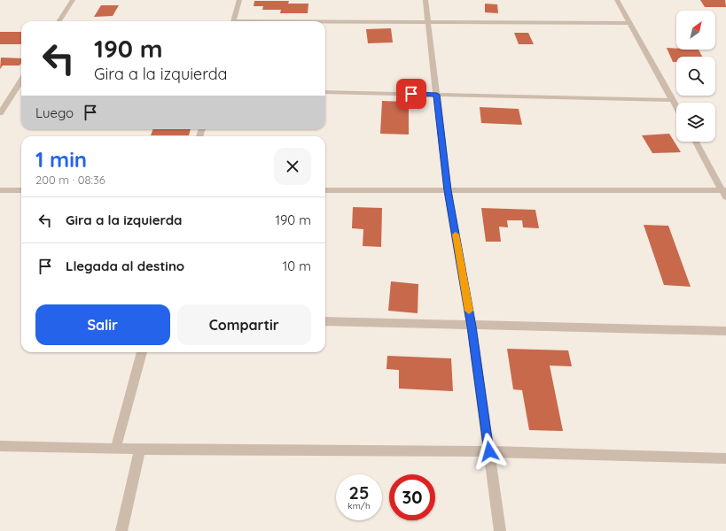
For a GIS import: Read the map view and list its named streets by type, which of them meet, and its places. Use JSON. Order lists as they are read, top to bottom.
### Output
{
  "north": "top right",
  "page": {
    "turn": ["190 m", "Gira a la izquierda"],
    "then": "Luego",
    "heading": ["1 min", "200 m · 08:36"],
    "list": [
      {
        "name": "Gira a la izquierda",
        "value": "190 m"
      },
      {
        "name": "Llegada al destino",
        "value": "10 m"
      }
    ],
    "buttons": ["Salir", "Compartir"],
    "speed": "25 km/h",
    "limit": "30"
  }
}
